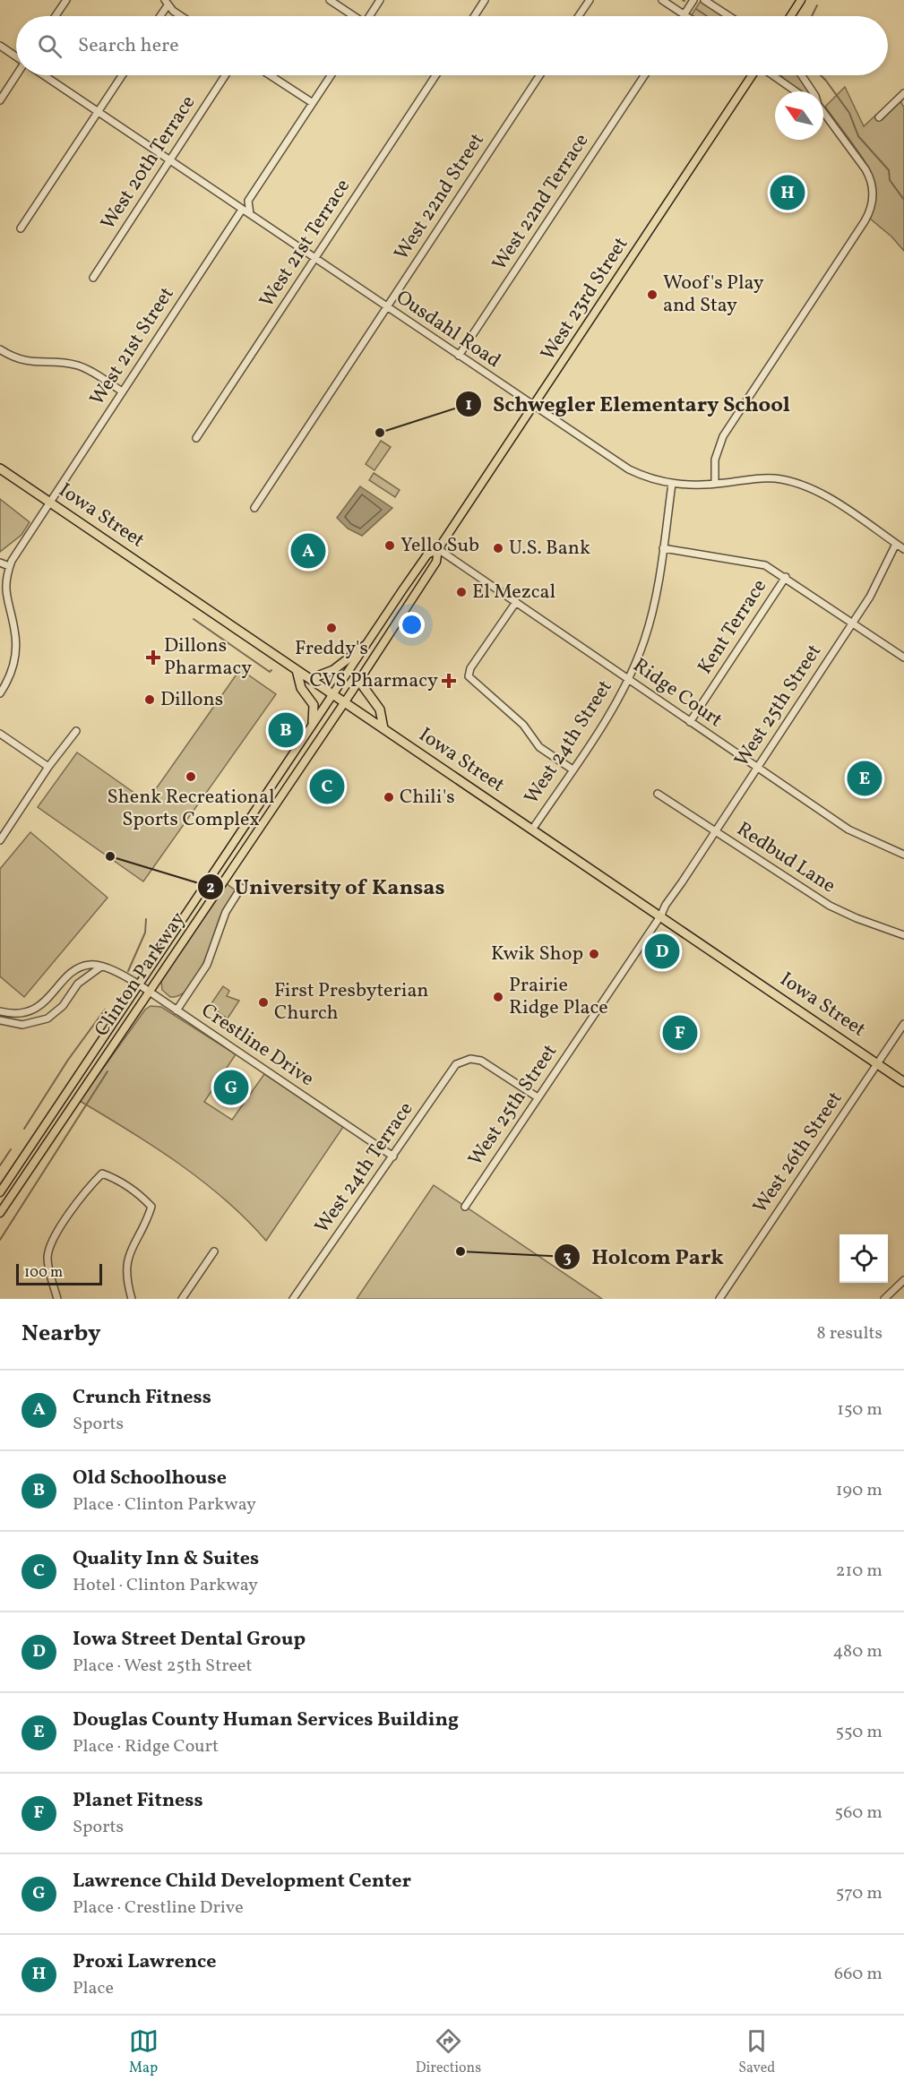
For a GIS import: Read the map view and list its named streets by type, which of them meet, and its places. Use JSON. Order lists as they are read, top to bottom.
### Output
{
  "streets": {
    "highway": ["Iowa Street"],
    "main road": ["West 23rd Street", "Clinton Parkway"],
    "street": [
      "West 20th Terrace",
      "West 22nd Street",
      "West 22nd Terrace",
      "West 21st Terrace",
      "Ousdahl Road",
      "West 21st Street",
      "Kent Terrace",
      "Ridge Court",
      "West 25th Street",
      "West 24th Street",
      "Redbud Lane",
      "Crestline Drive",
      "West 26th Street",
      "West 24th Terrace"
    ]
  },
  "crossings": [
    ["West 20th Terrace", "Ousdahl Road"],
    ["West 22nd Street", "Ousdahl Road"],
    ["West 22nd Terrace", "Ousdahl Road"],
    ["West 21st Terrace", "Ousdahl Road"],
    ["West 23rd Street", "Ousdahl Road"],
    ["West 23rd Street", "Iowa Street"],
    ["West 23rd Street", "Ridge Court"],
    ["West 23rd Street", "Clinton Parkway"],
    ["Ousdahl Road", "West 21st Street"],
    ["Ousdahl Road", "West 25th Street"],
    ["Ousdahl Road", "West 24th Street"],
    ["West 21st Street", "Iowa Street"],
    ["Iowa Street", "West 25th Street"],
    ["Iowa Street", "West 24th Street"],
    ["Iowa Street", "Clinton Parkway"],
    ["Iowa Street", "West 26th Street"],
    ["Kent Terrace", "Ridge Court"],
    ["Ridge Court", "West 25th Street"],
    ["Ridge Court", "West 24th Street"],
    ["West 25th Street", "Redbud Lane"],
    ["West 25th Street", "West 24th Terrace"],
    ["Clinton Parkway", "Crestline Drive"],
    ["Crestline Drive", "West 24th Terrace"]
  ],
  "places": {
    "other": [
      "Woof's Play and Stay",
      "Schwegler Elementary School",
      "Yello Sub",
      "U.S. Bank",
      "El Mezcal",
      "Freddy's",
      "Dillons",
      "Shenk Recreational Sports Complex",
      "Chili's",
      "University of Kansas",
      "Kwik Shop",
      "Prairie Ridge Place",
      "First Presbyterian Church",
      "Holcom Park"
    ],
    "health": ["Dillons Pharmacy", "CVS Pharmacy"]
  },
  "scale_bar": "100 m",
  "north": "top left",
  "page": {
    "search": "Search here",
    "pins": [
      "H",
      "A",
      "B",
      "E",
      "C",
      "D",
      "F",
      "G"
    ],
    "scale": "100 m",
    "heading": ["Nearby", "8 results"],
    "list": [
      {
        "mark": "A",
        "name": "Crunch Fitness",
        "note": "Sports",
        "value": "150 m"
      },
      {
        "mark": "B",
        "name": "Old Schoolhouse",
        "note": "Place · Clinton Parkway",
        "value": "190 m"
      },
      {
        "mark": "C",
        "name": "Quality Inn & Suites",
        "note": "Hotel · Clinton Parkway",
        "value": "210 m"
      },
      {
        "mark": "D",
        "name": "Iowa Street Dental Group",
        "note": "Place · West 25th Street",
        "value": "480 m"
      },
      {
        "mark": "E",
        "name": "Douglas County Human Services Building",
        "note": "Place · Ridge Court",
        "value": "550 m"
      },
      {
        "mark": "F",
        "name": "Planet Fitness",
        "note": "Sports",
        "value": "560 m"
      },
      {
        "mark": "G",
        "name": "Lawrence Child Development Center",
        "note": "Place · Crestline Drive",
        "value": "570 m"
      },
      {
        "mark": "H",
        "name": "Proxi Lawrence",
        "note": "Place",
        "value": "660 m"
      }
    ],
    "nav": ["Map", "Directions", "Saved"]
  }
}
